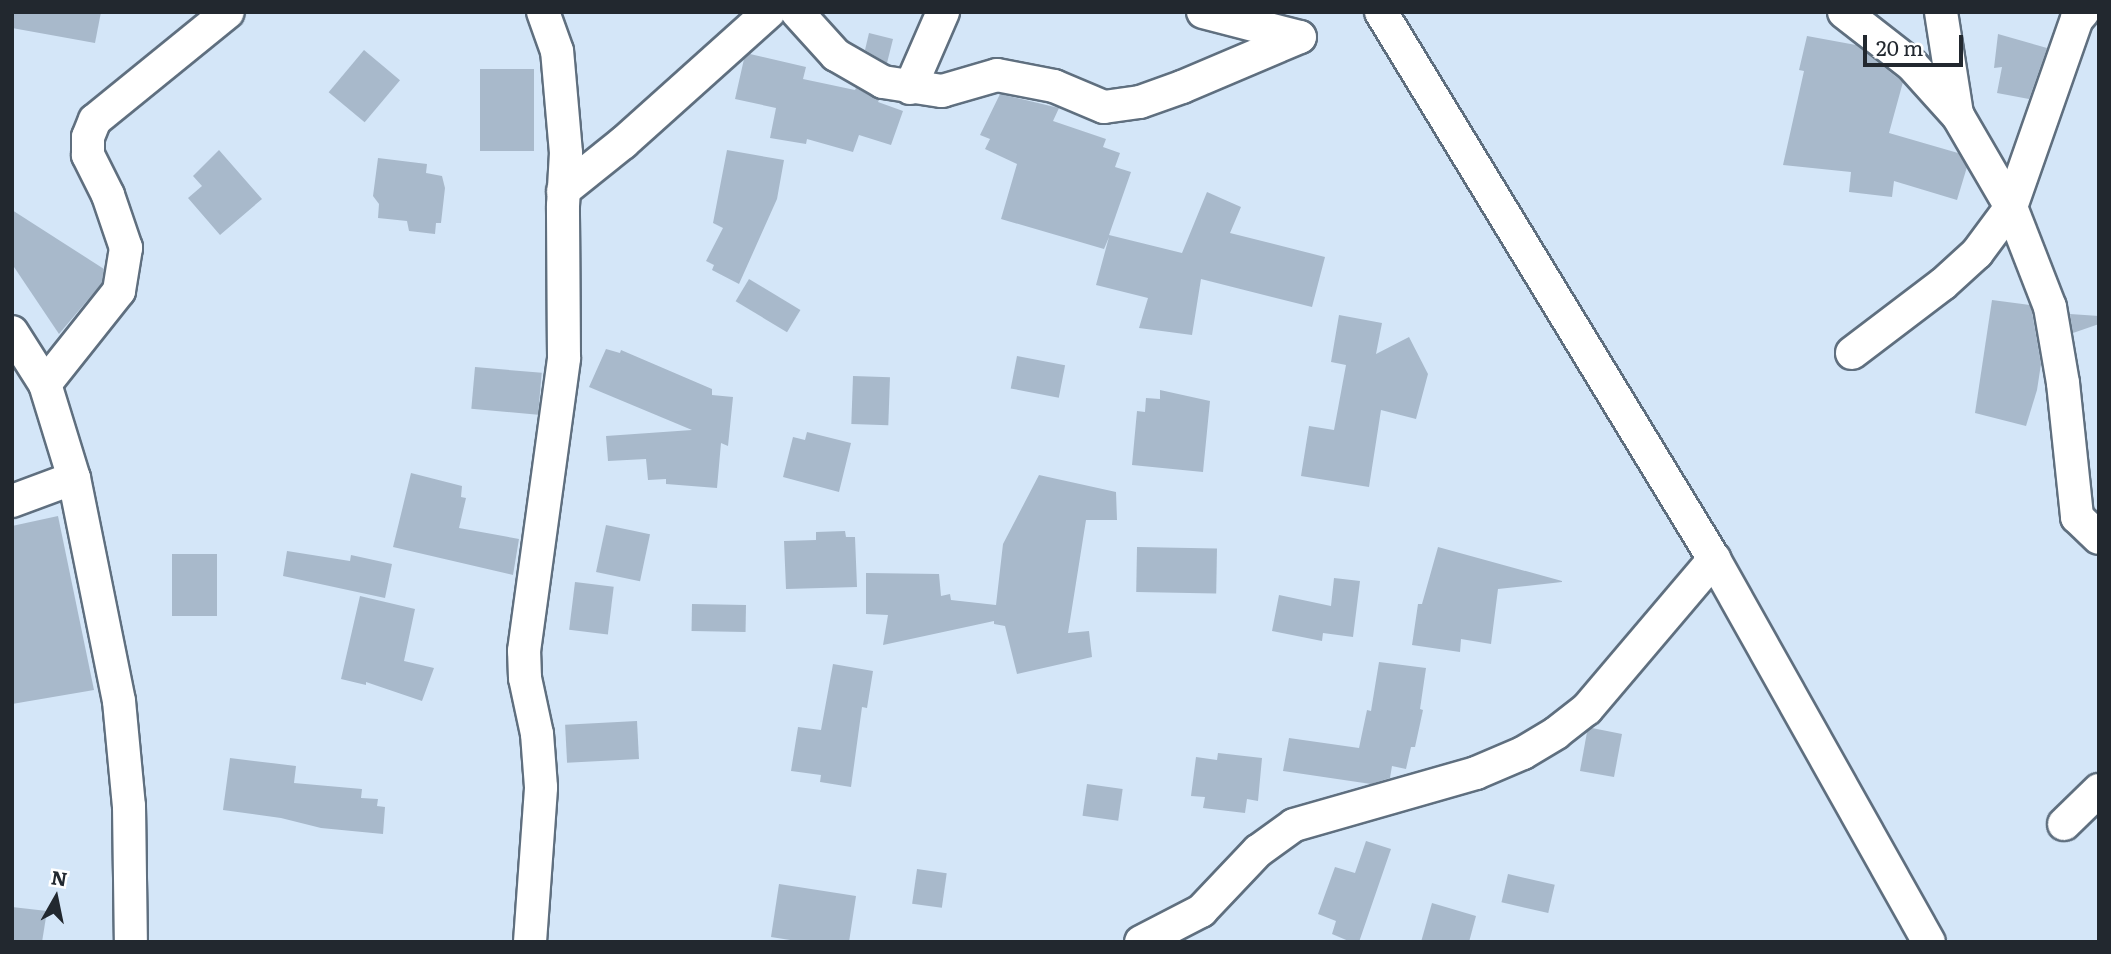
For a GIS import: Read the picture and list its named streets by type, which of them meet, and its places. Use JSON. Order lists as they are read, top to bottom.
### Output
{
  "scale_bar": "20 m",
  "north": "top"
}
